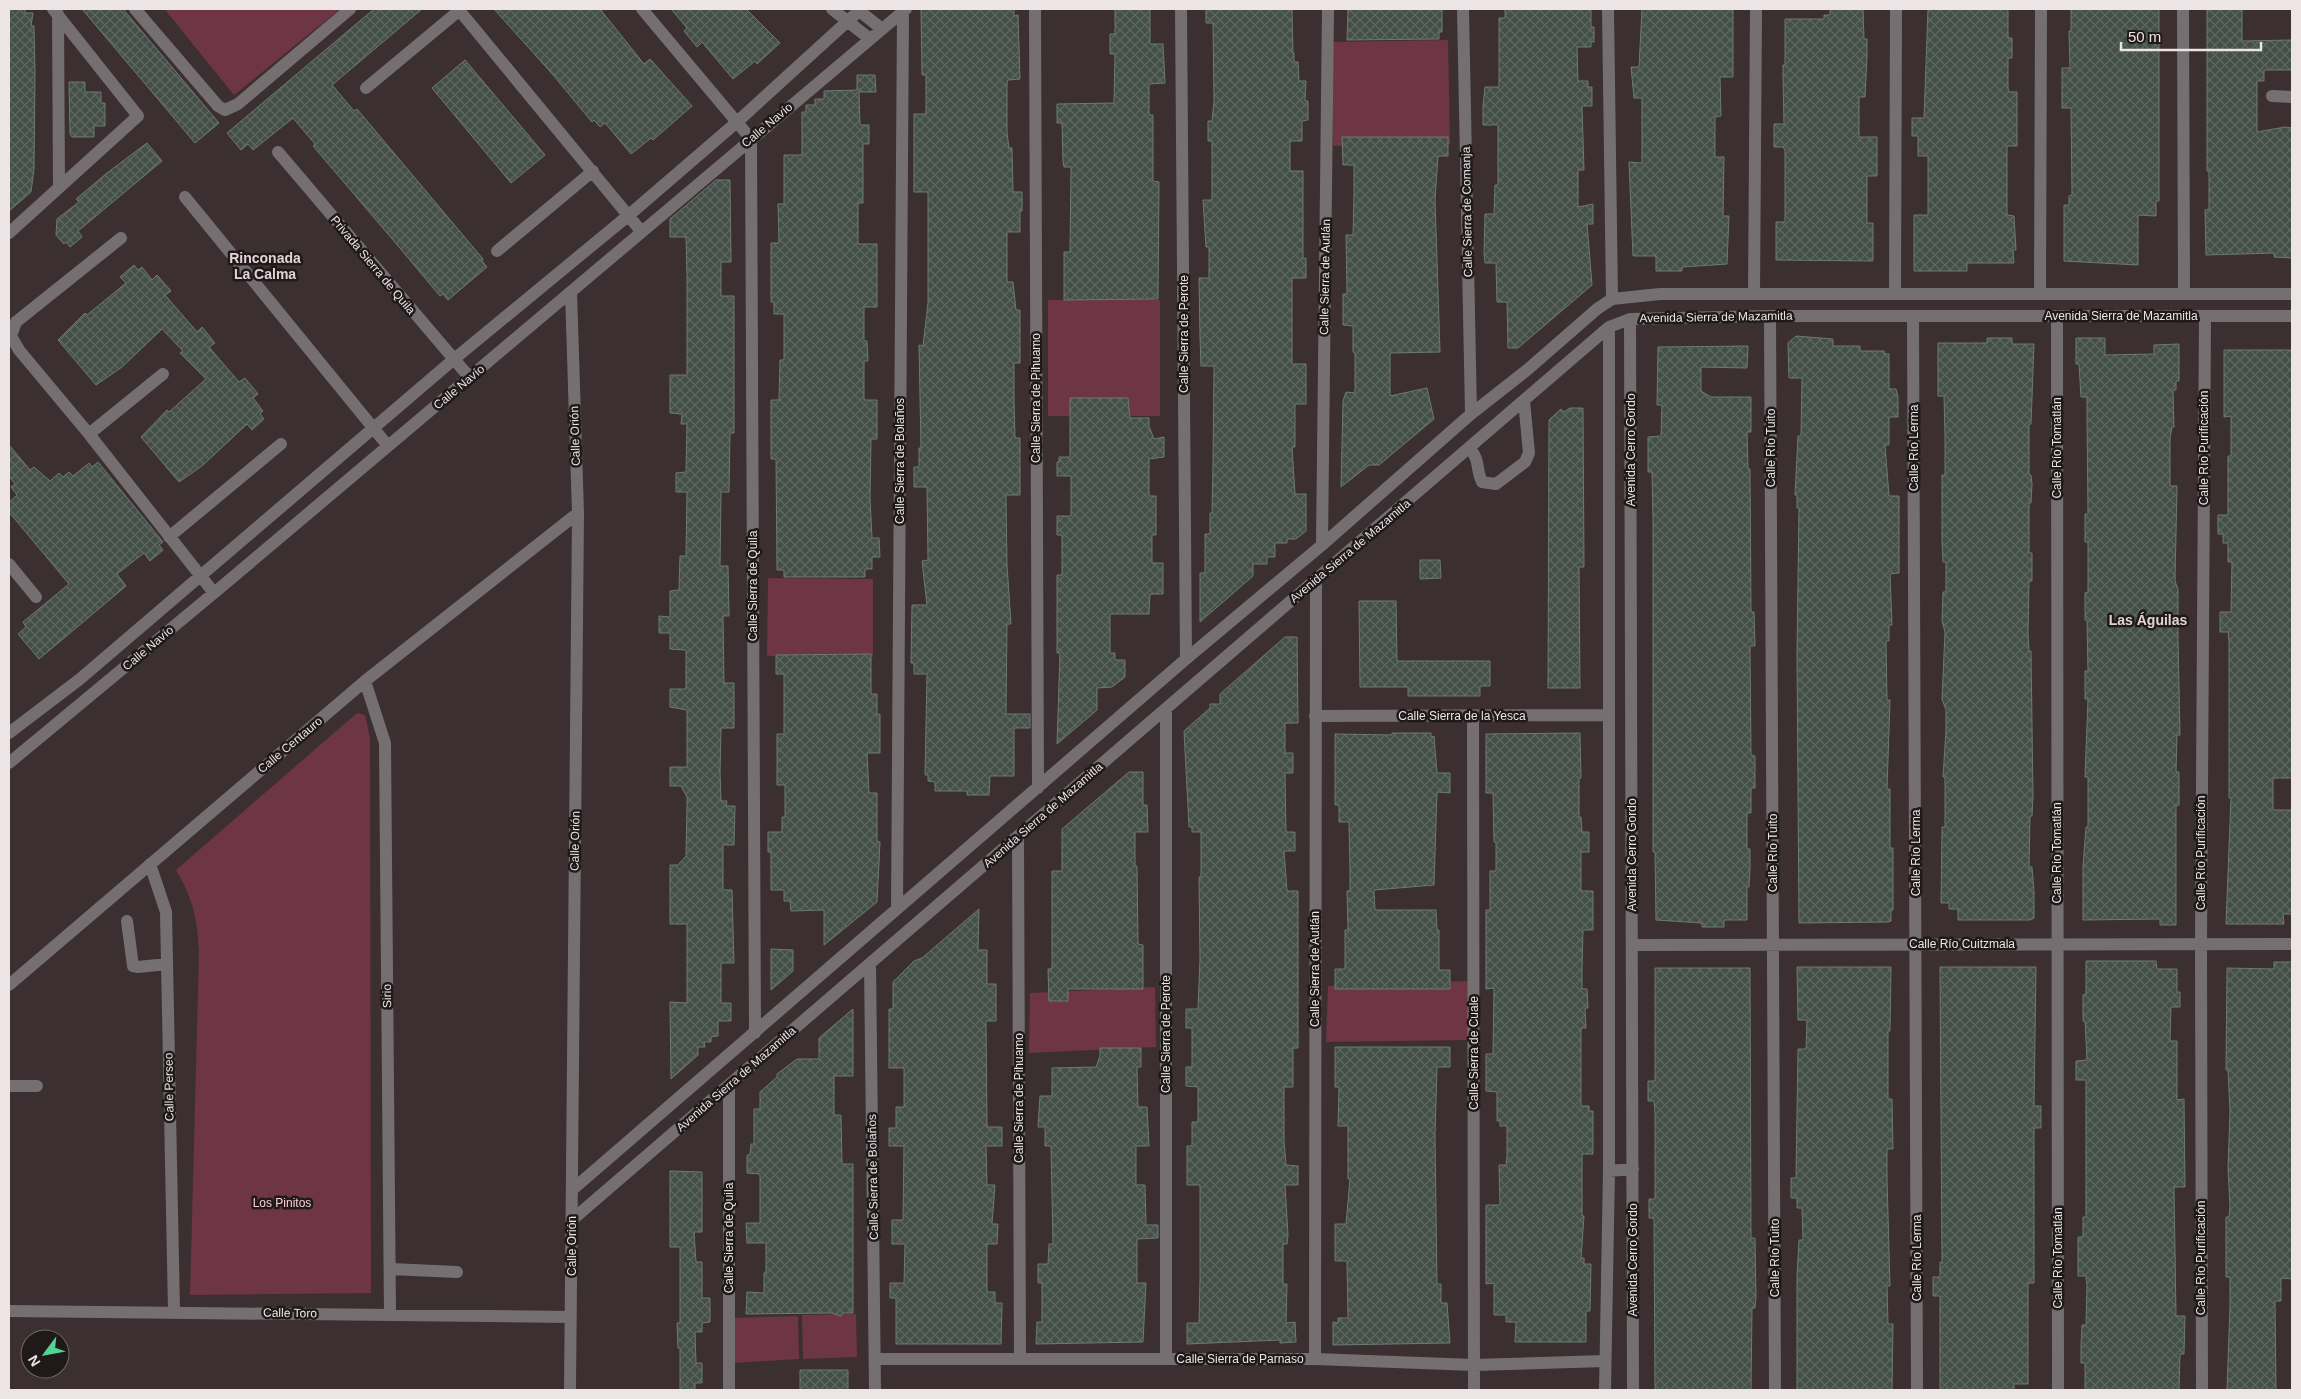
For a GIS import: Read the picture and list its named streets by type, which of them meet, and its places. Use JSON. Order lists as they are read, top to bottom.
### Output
{
  "streets": {
    "street": [
      "Calle Navío",
      "Calle Sierra de Comanja",
      "Privada Sierra de Quila",
      "Calle Sierra de Autlán",
      "Avenida Sierra de Mazamitla",
      "Calle Sierra de Perote",
      "Calle Sierra de Pihuamo",
      "Calle Orión",
      "Calle Río Tuito",
      "Calle Río Lerma",
      "Calle Río Tomatlán",
      "Calle Río Purificación",
      "Avenida Cerro Gordo",
      "Calle Sierra de Bolaños",
      "Calle Sierra de Quila",
      "Calle Sierra de la Yesca",
      "Calle Centauro",
      "Calle Río Cuitzmala",
      "Sirio",
      "Calle Sierra de Cuale",
      "Calle Perseo",
      "Calle Toro",
      "Calle Sierra de Parnaso"
    ]
  },
  "crossings": [
    ["Calle Navío", "Privada Sierra de Quila"],
    ["Calle Navío", "Calle Orión"],
    ["Calle Navío", "Calle Sierra de Bolaños"],
    ["Calle Navío", "Calle Sierra de Quila"],
    ["Calle Sierra de Comanja", "Avenida Sierra de Mazamitla"],
    ["Calle Sierra de Autlán", "Avenida Sierra de Mazamitla"],
    ["Calle Sierra de Autlán", "Calle Sierra de la Yesca"],
    ["Calle Sierra de Autlán", "Calle Sierra de Parnaso"],
    ["Avenida Sierra de Mazamitla", "Calle Sierra de Perote"],
    ["Avenida Sierra de Mazamitla", "Calle Sierra de Pihuamo"],
    ["Avenida Sierra de Mazamitla", "Calle Orión"],
    ["Avenida Sierra de Mazamitla", "Calle Río Tuito"],
    ["Avenida Sierra de Mazamitla", "Calle Río Lerma"],
    ["Avenida Sierra de Mazamitla", "Calle Río Tomatlán"],
    ["Avenida Sierra de Mazamitla", "Calle Río Purificación"],
    ["Avenida Sierra de Mazamitla", "Avenida Cerro Gordo"],
    ["Avenida Sierra de Mazamitla", "Calle Sierra de Bolaños"],
    ["Avenida Sierra de Mazamitla", "Calle Sierra de Quila"],
    ["Calle Sierra de Perote", "Calle Sierra de Parnaso"],
    ["Calle Sierra de Pihuamo", "Calle Sierra de Parnaso"],
    ["Calle Orión", "Calle Centauro"],
    ["Calle Orión", "Calle Toro"],
    ["Calle Río Tuito", "Calle Río Cuitzmala"],
    ["Calle Río Lerma", "Calle Río Cuitzmala"],
    ["Calle Río Tomatlán", "Calle Río Cuitzmala"],
    ["Calle Río Purificación", "Calle Río Cuitzmala"],
    ["Avenida Cerro Gordo", "Calle Sierra de la Yesca"],
    ["Avenida Cerro Gordo", "Calle Río Cuitzmala"],
    ["Avenida Cerro Gordo", "Calle Sierra de Parnaso"],
    ["Calle Sierra de Bolaños", "Calle Sierra de Parnaso"],
    ["Calle Sierra de la Yesca", "Calle Sierra de Cuale"],
    ["Calle Centauro", "Sirio"],
    ["Calle Centauro", "Calle Perseo"],
    ["Sirio", "Calle Toro"],
    ["Calle Sierra de Cuale", "Calle Sierra de Parnaso"],
    ["Calle Perseo", "Calle Toro"]
  ],
  "districts": ["Rinconada La Calma", "Las Águilas"],
  "parks": ["Los Pinitos"],
  "scale_bar": "50 m",
  "north": "bottom left"
}
